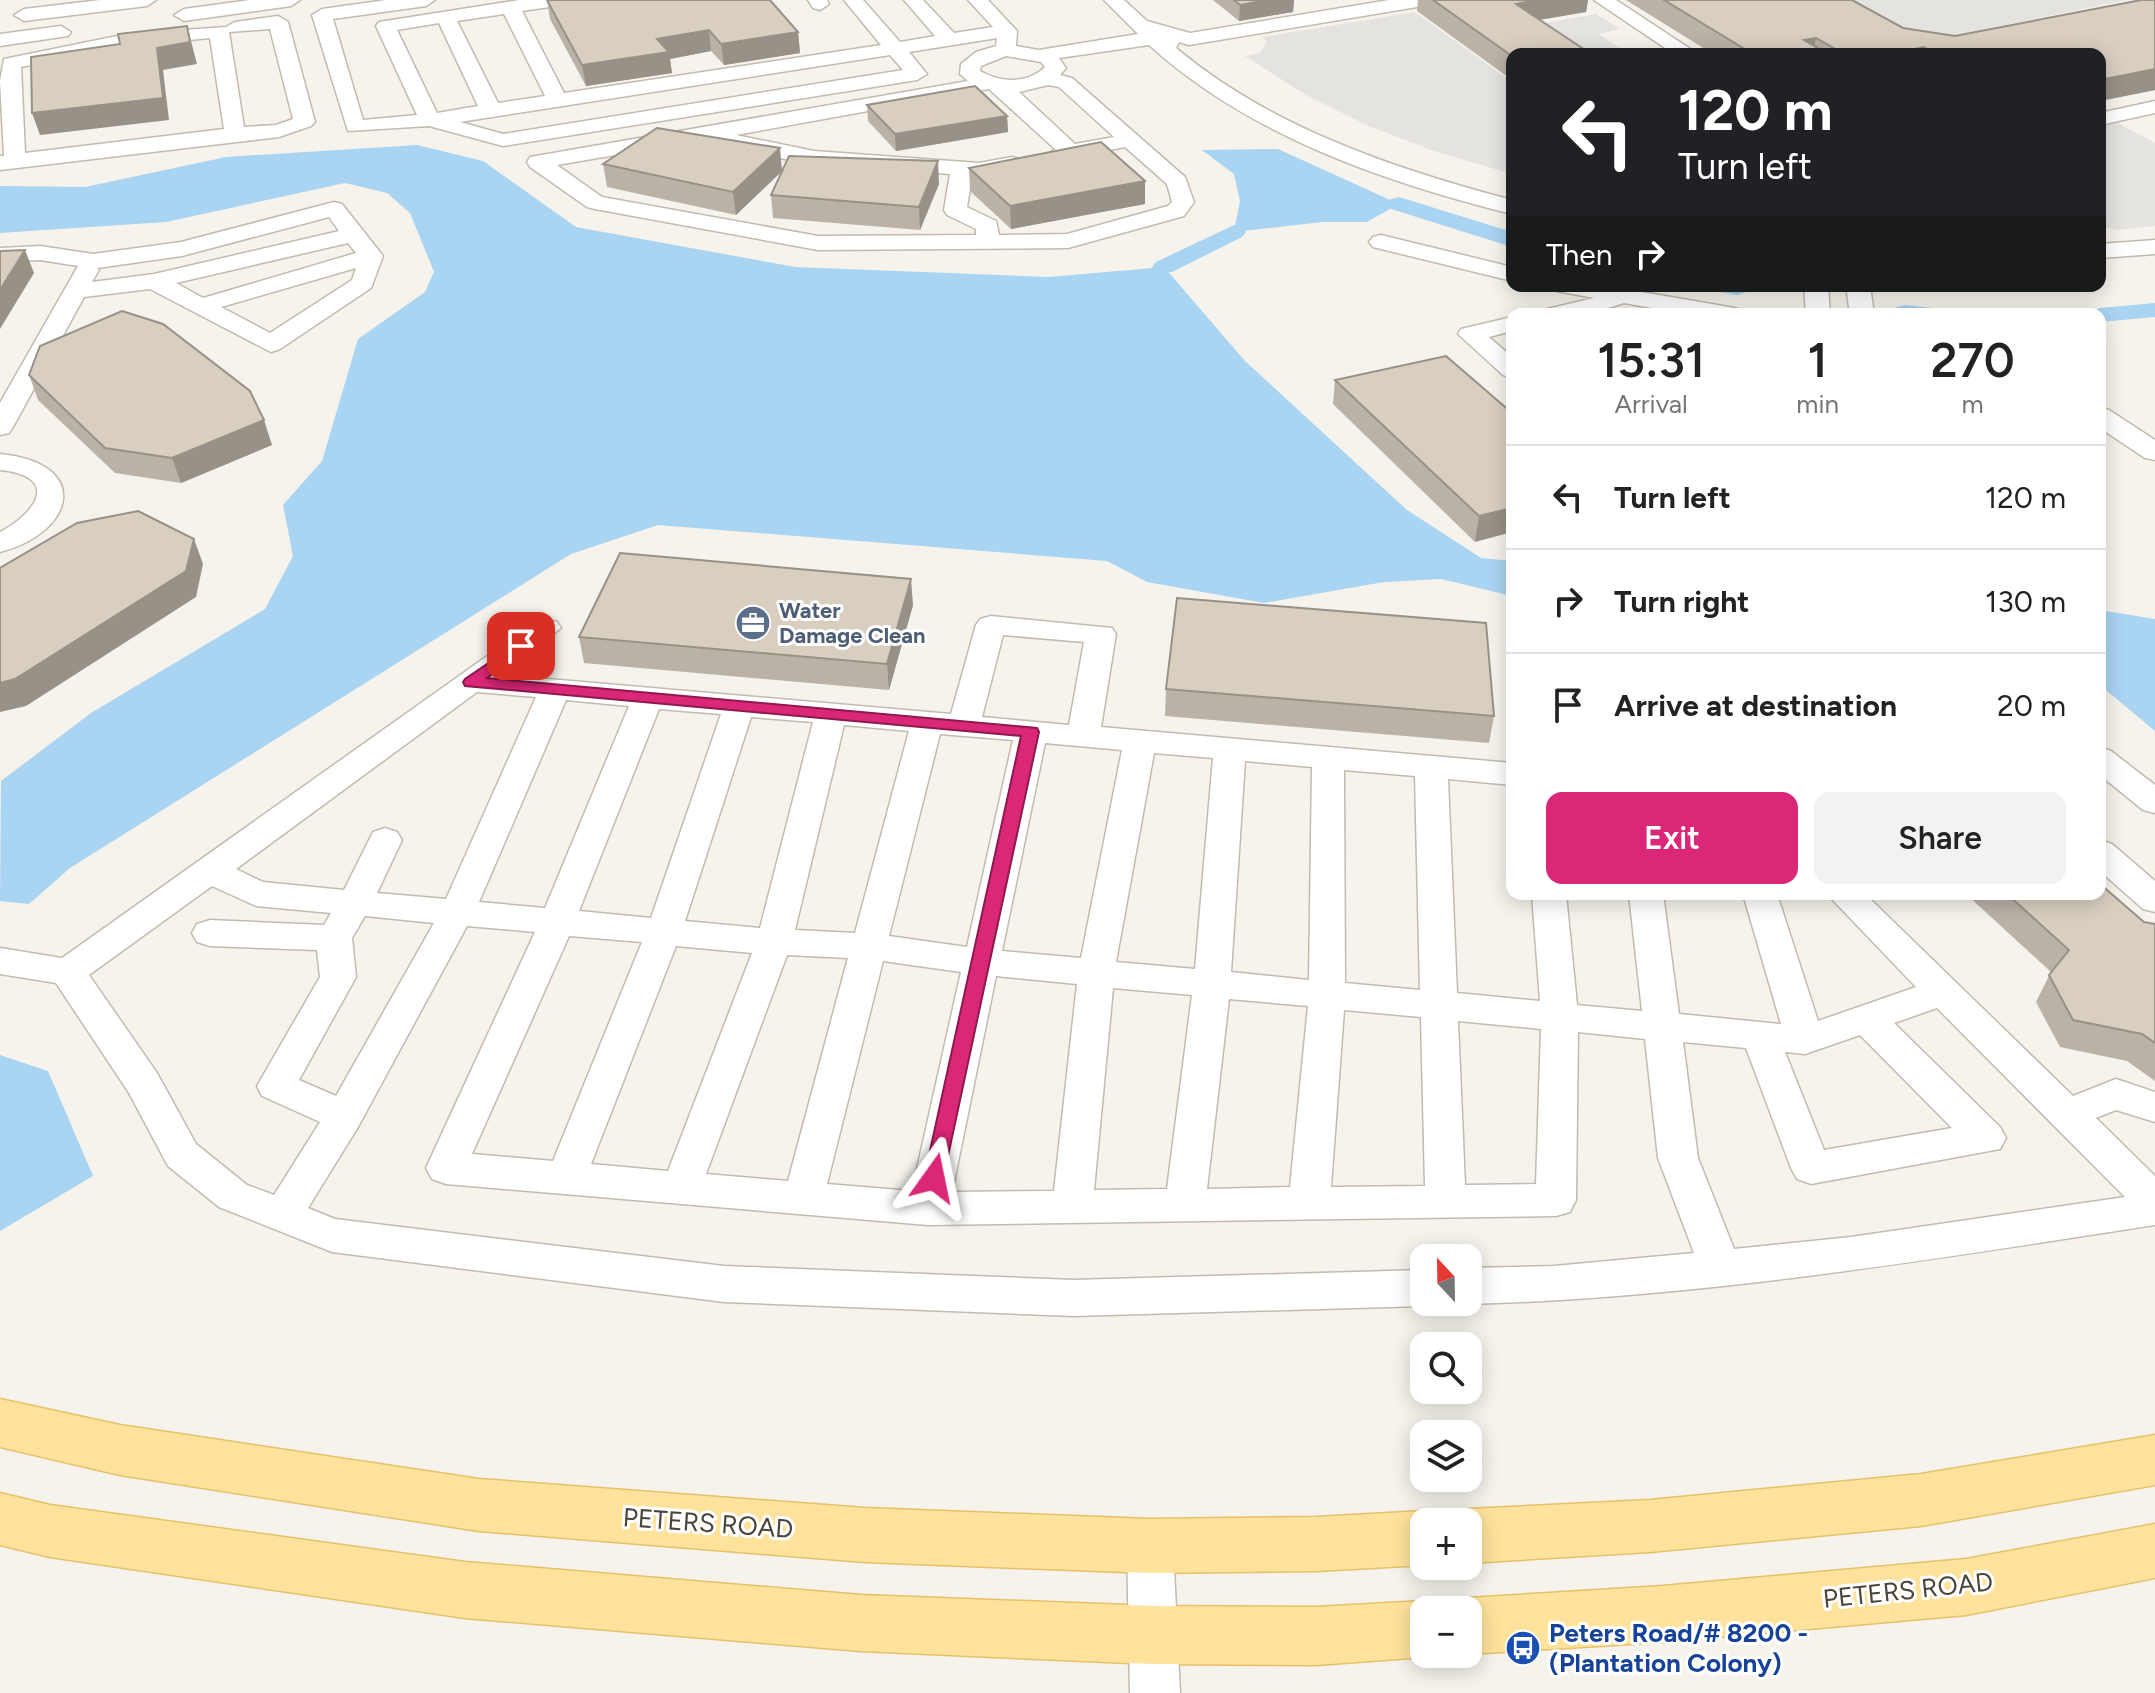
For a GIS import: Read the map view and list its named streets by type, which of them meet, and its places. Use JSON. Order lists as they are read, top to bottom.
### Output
{
  "streets": {
    "main road": ["PETERS ROAD"]
  },
  "places": {
    "office": ["Water Damage Clean"],
    "bus stop": ["Peters Road/# 8200 - (Plantation Colony)"]
  },
  "north": "top",
  "page": {
    "turn": ["120 m", "Turn left"],
    "then": "Then",
    "eta": [
      "15:31",
      "Arrival",
      "1",
      "min",
      "270",
      "m"
    ],
    "list": [
      {
        "name": "Turn left",
        "value": "120 m"
      },
      {
        "name": "Turn right",
        "value": "130 m"
      },
      {
        "name": "Arrive at destination",
        "value": "20 m"
      }
    ],
    "buttons": ["Exit", "Share"],
    "map_buttons": ["+", "−"]
  }
}
